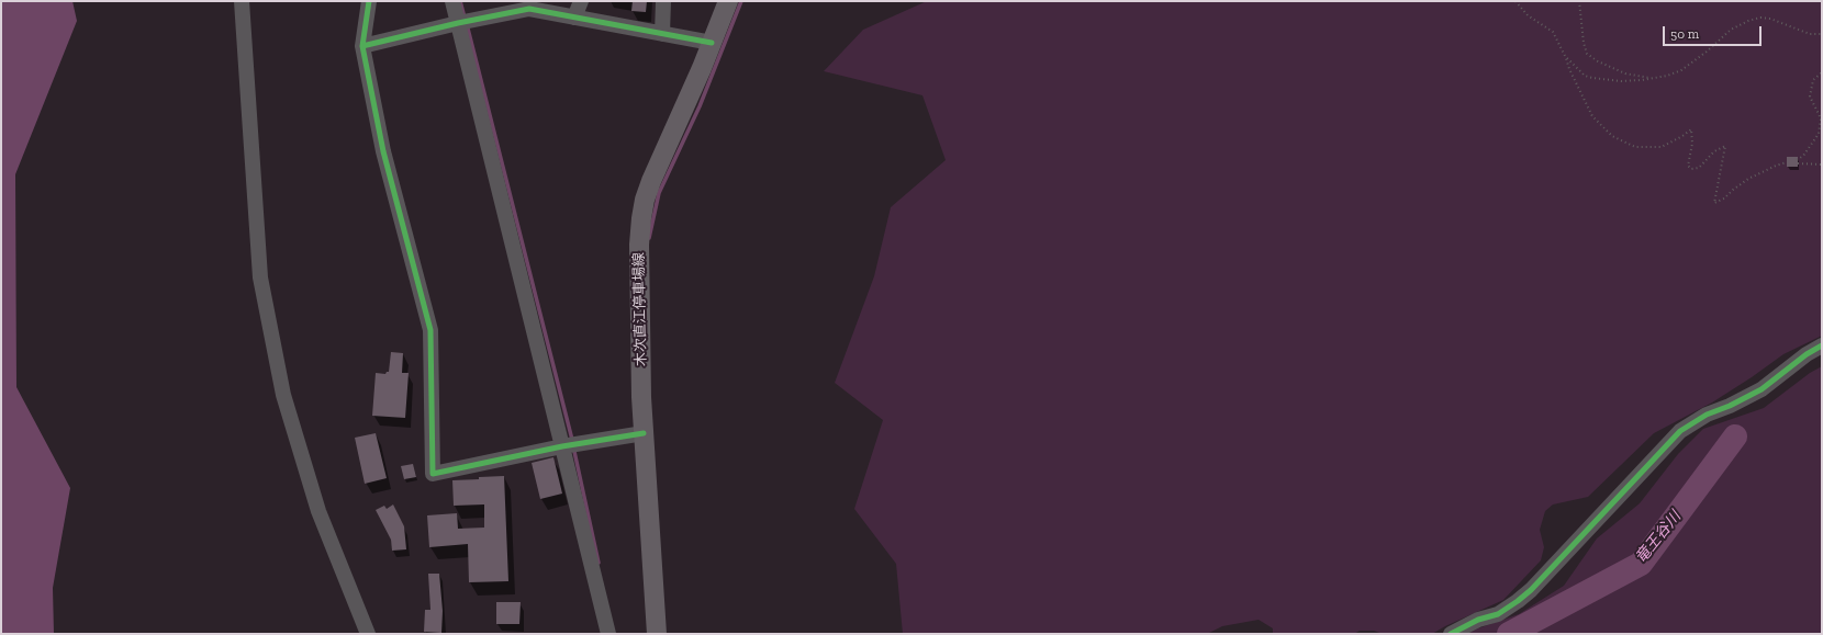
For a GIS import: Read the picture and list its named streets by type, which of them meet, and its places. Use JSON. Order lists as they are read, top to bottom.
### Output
{
  "streets": {
    "main road": ["木次直江停車場線"]
  },
  "water": ["竜王谷川"],
  "scale_bar": "50 m"
}
